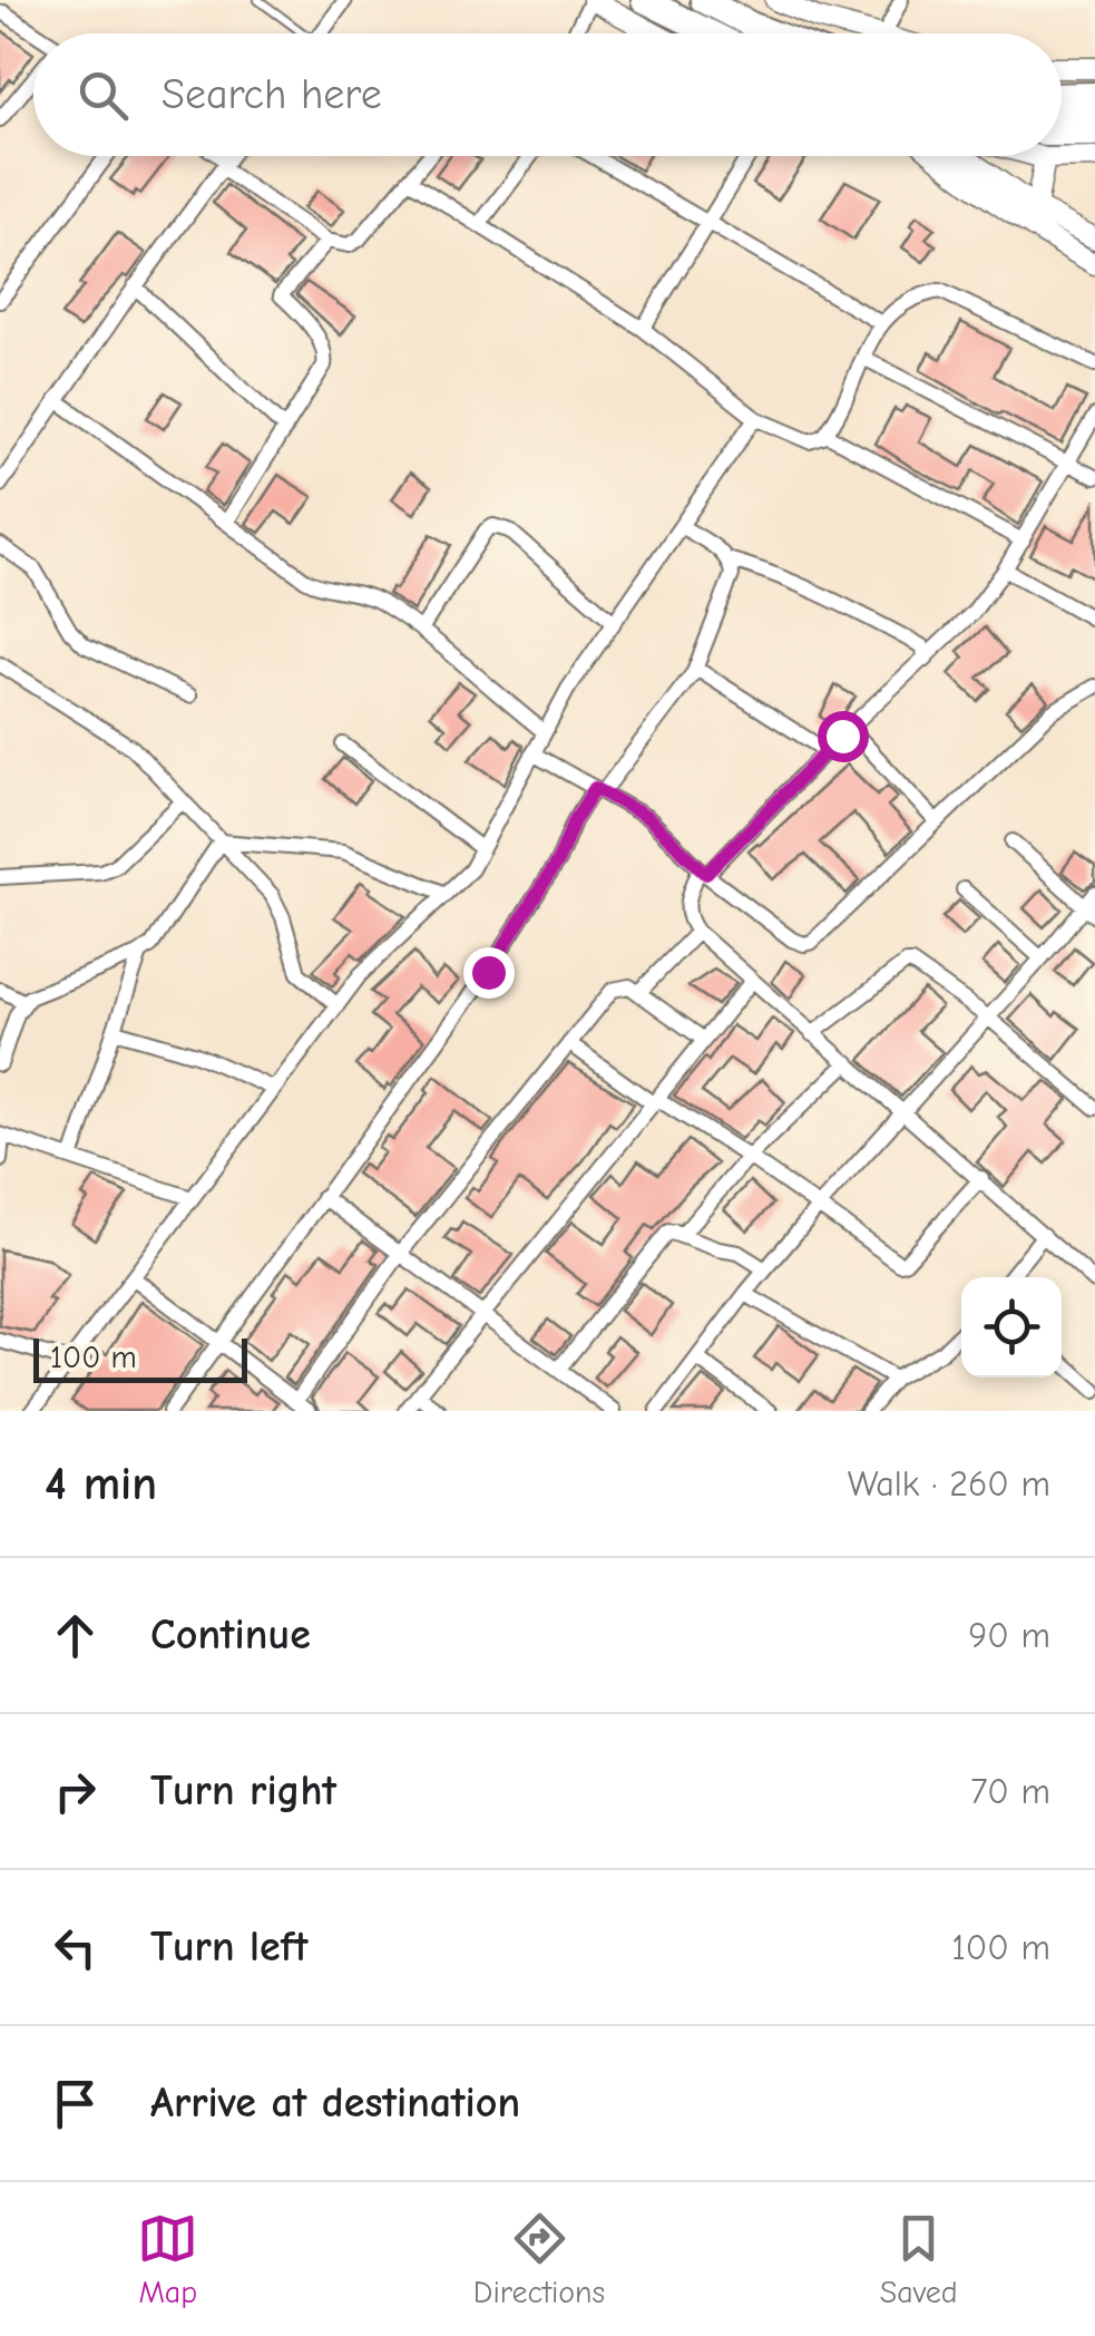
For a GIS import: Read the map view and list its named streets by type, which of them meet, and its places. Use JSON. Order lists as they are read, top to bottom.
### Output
{
  "scale_bar": "100 m",
  "page": {
    "search": "Search here",
    "scale": "100 m",
    "heading": ["4 min", "Walk · 260 m"],
    "list": [
      ["Continue", "90 m"],
      ["Turn right", "70 m"],
      ["Turn left", "100 m"],
      "Arrive at destination"
    ],
    "nav": ["Map", "Directions", "Saved"]
  }
}
